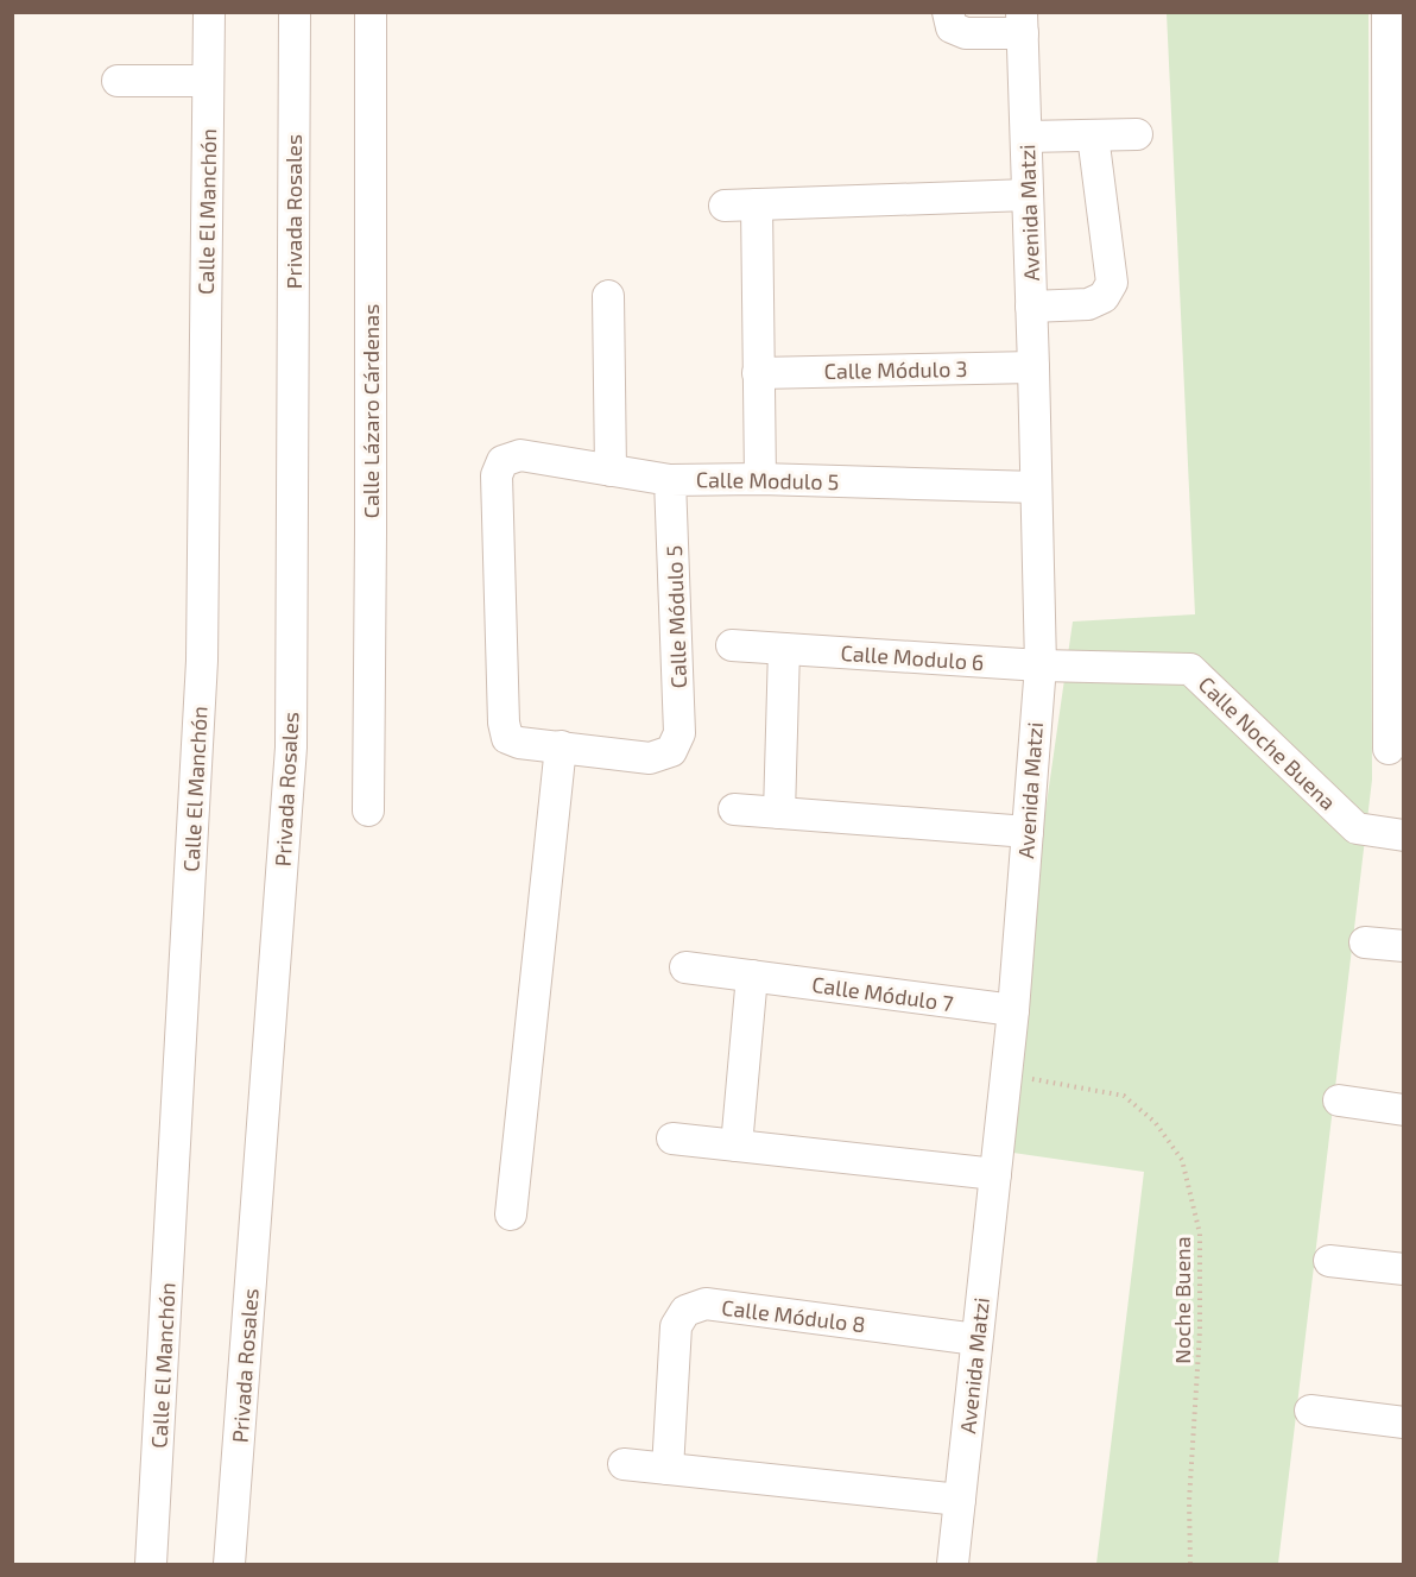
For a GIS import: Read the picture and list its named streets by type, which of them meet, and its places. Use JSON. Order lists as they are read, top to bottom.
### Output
{
  "streets": {
    "street": [
      "Calle El Manchón",
      "Privada Rosales",
      "Avenida Matzi",
      "Calle Módulo 3",
      "Calle Lázaro Cárdenas",
      "Calle Modulo 5",
      "Calle Módulo 5",
      "Calle Modulo 6",
      "Calle Noche Buena",
      "Calle Módulo 7",
      "Calle Módulo 8"
    ],
    "path": ["Noche Buena"]
  },
  "crossings": [
    ["Avenida Matzi", "Calle Módulo 3"],
    ["Avenida Matzi", "Calle Modulo 5"],
    ["Avenida Matzi", "Calle Modulo 6"],
    ["Avenida Matzi", "Calle Noche Buena"],
    ["Avenida Matzi", "Calle Módulo 7"],
    ["Avenida Matzi", "Noche Buena"],
    ["Avenida Matzi", "Calle Módulo 8"],
    ["Calle Modulo 5", "Calle Módulo 5"],
    ["Calle Modulo 6", "Calle Noche Buena"]
  ]
}
